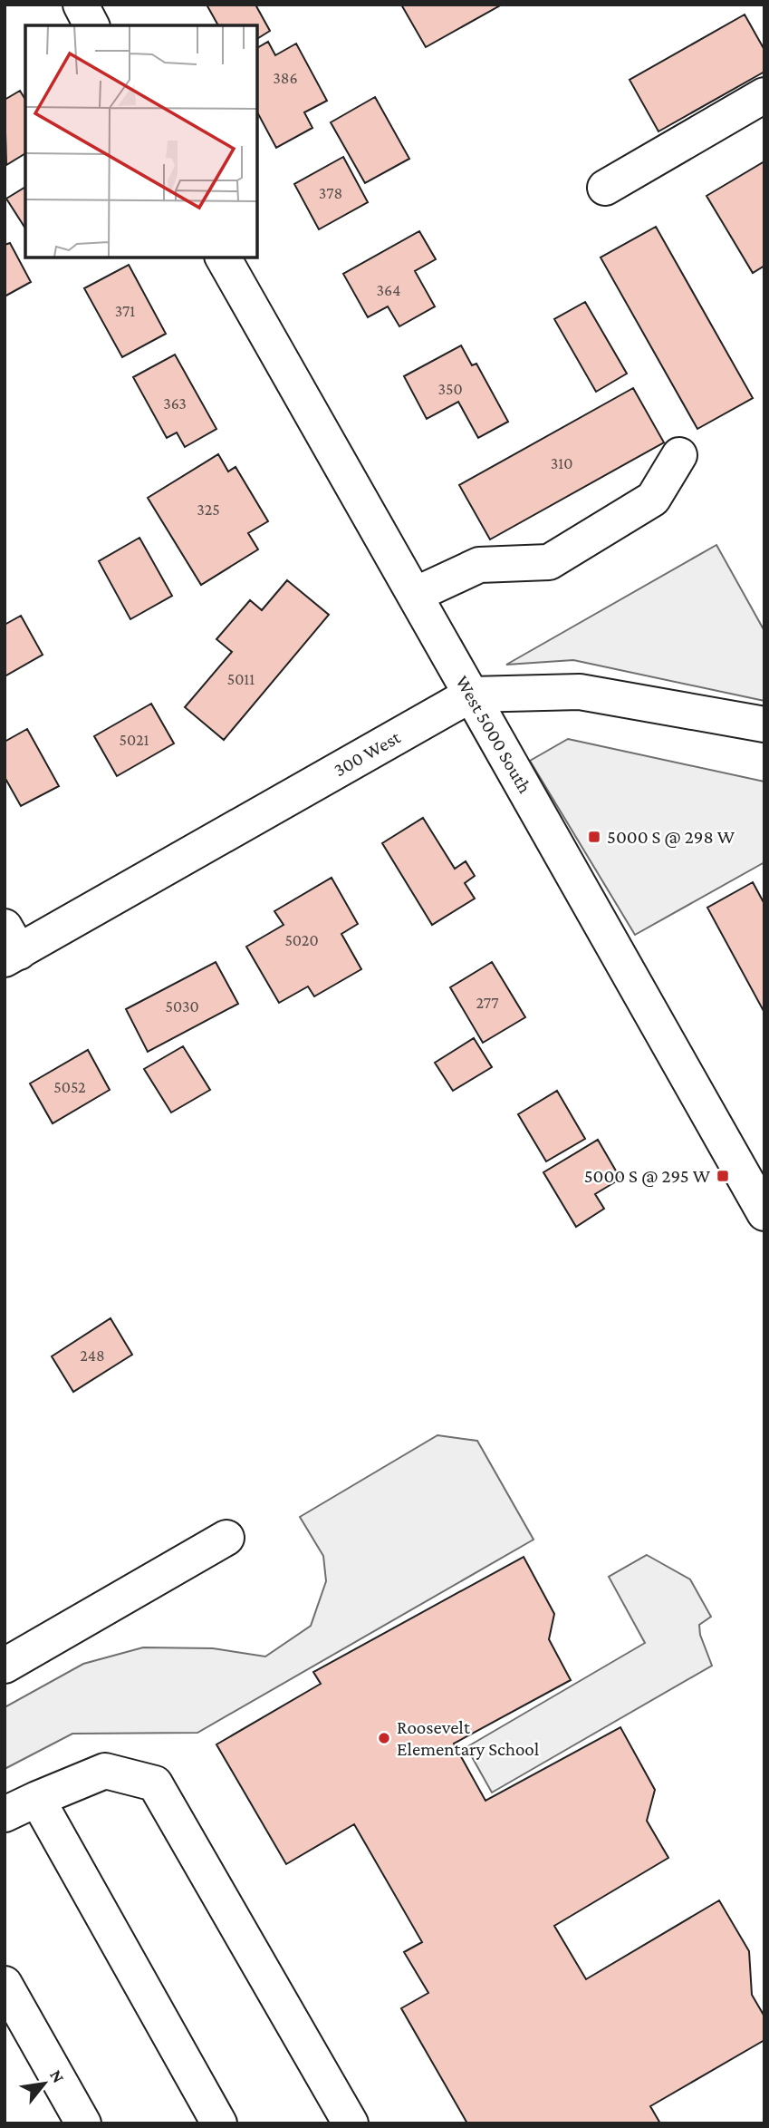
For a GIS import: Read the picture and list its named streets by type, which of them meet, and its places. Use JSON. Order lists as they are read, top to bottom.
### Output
{
  "streets": {
    "main road": ["West 5000 South", "300 West"]
  },
  "crossings": [
    ["West 5000 South", "300 West"]
  ],
  "places": {
    "transit": ["5000 S @ 298 W", "5000 S @ 295 W"],
    "other": ["Roosevelt Elementary School"]
  },
  "house_numbers": [
    "386",
    "378",
    "364",
    "371",
    "350",
    "363",
    "310",
    "325",
    "5011",
    "5021",
    "5020",
    "277",
    "5030",
    "5052",
    "248"
  ],
  "north": "top right"
}
